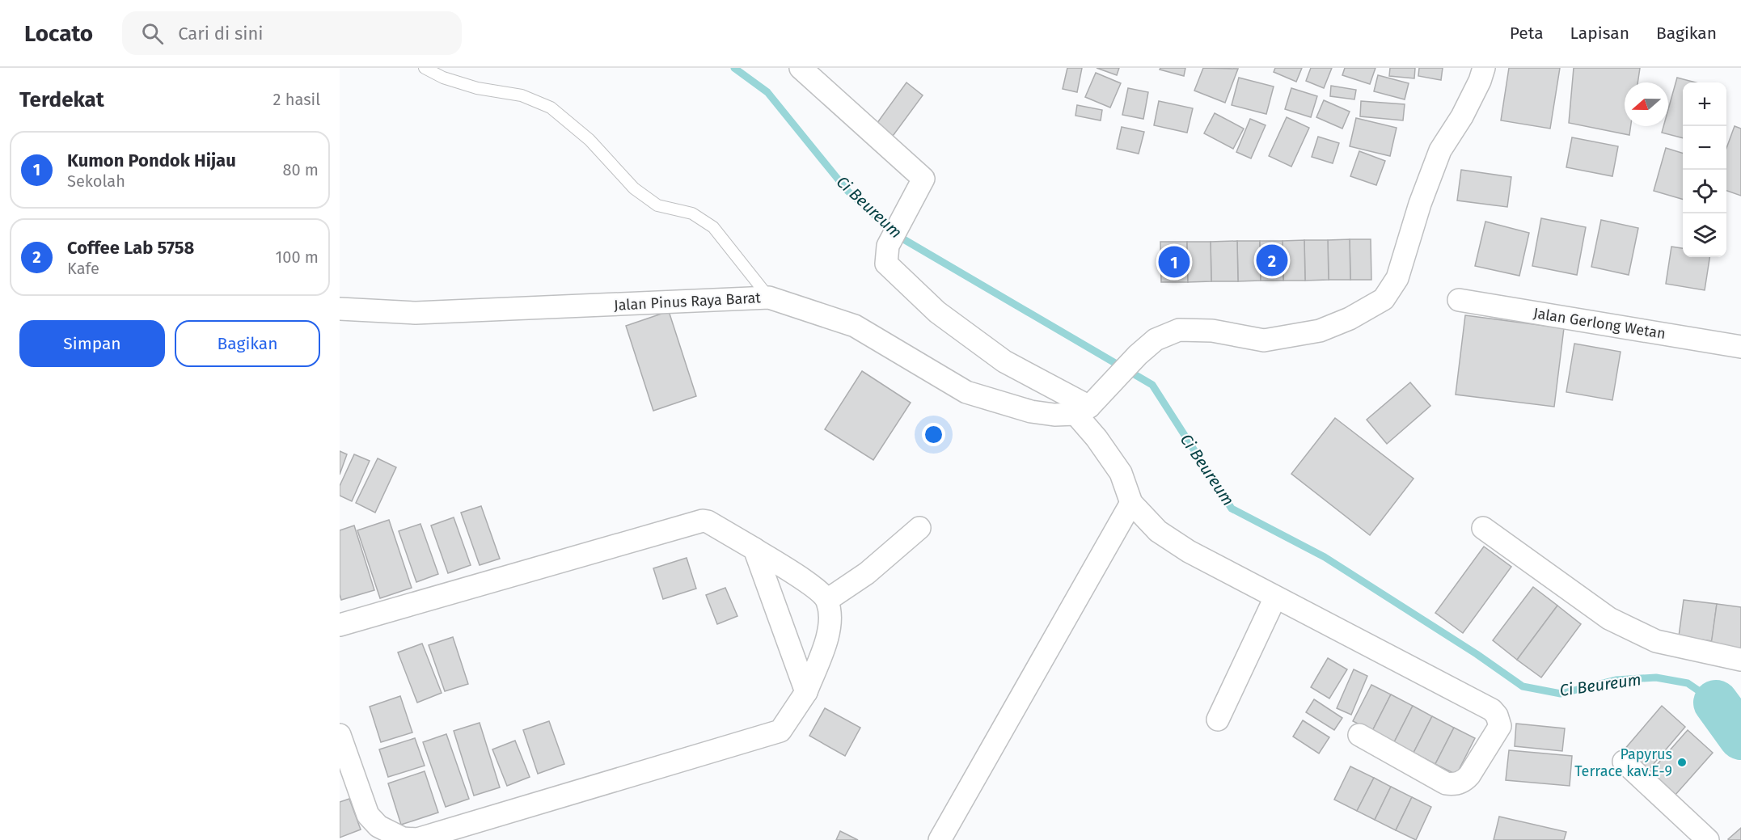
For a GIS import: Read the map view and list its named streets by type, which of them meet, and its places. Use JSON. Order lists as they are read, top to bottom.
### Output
{
  "streets": {
    "street": ["Jalan Pinus Raya Barat", "Jalan Gerlong Wetan"]
  },
  "water": ["Ci Beureum"],
  "places": ["Papyrus Terrace kav.E-9"],
  "north": "left",
  "page": {
    "header": "Locato",
    "search": "Cari di sini",
    "nav": ["Peta", "Lapisan", "Bagikan"],
    "heading": ["Terdekat", "2 hasil"],
    "map_buttons": ["+", "−"],
    "list": [
      {
        "mark": "1",
        "name": "Kumon Pondok Hijau",
        "note": "Sekolah",
        "value": "80 m"
      },
      {
        "mark": "2",
        "name": "Coffee Lab 5758",
        "note": "Kafe",
        "value": "100 m"
      }
    ],
    "pins": ["2", "1"],
    "buttons": ["Simpan", "Bagikan"]
  }
}
